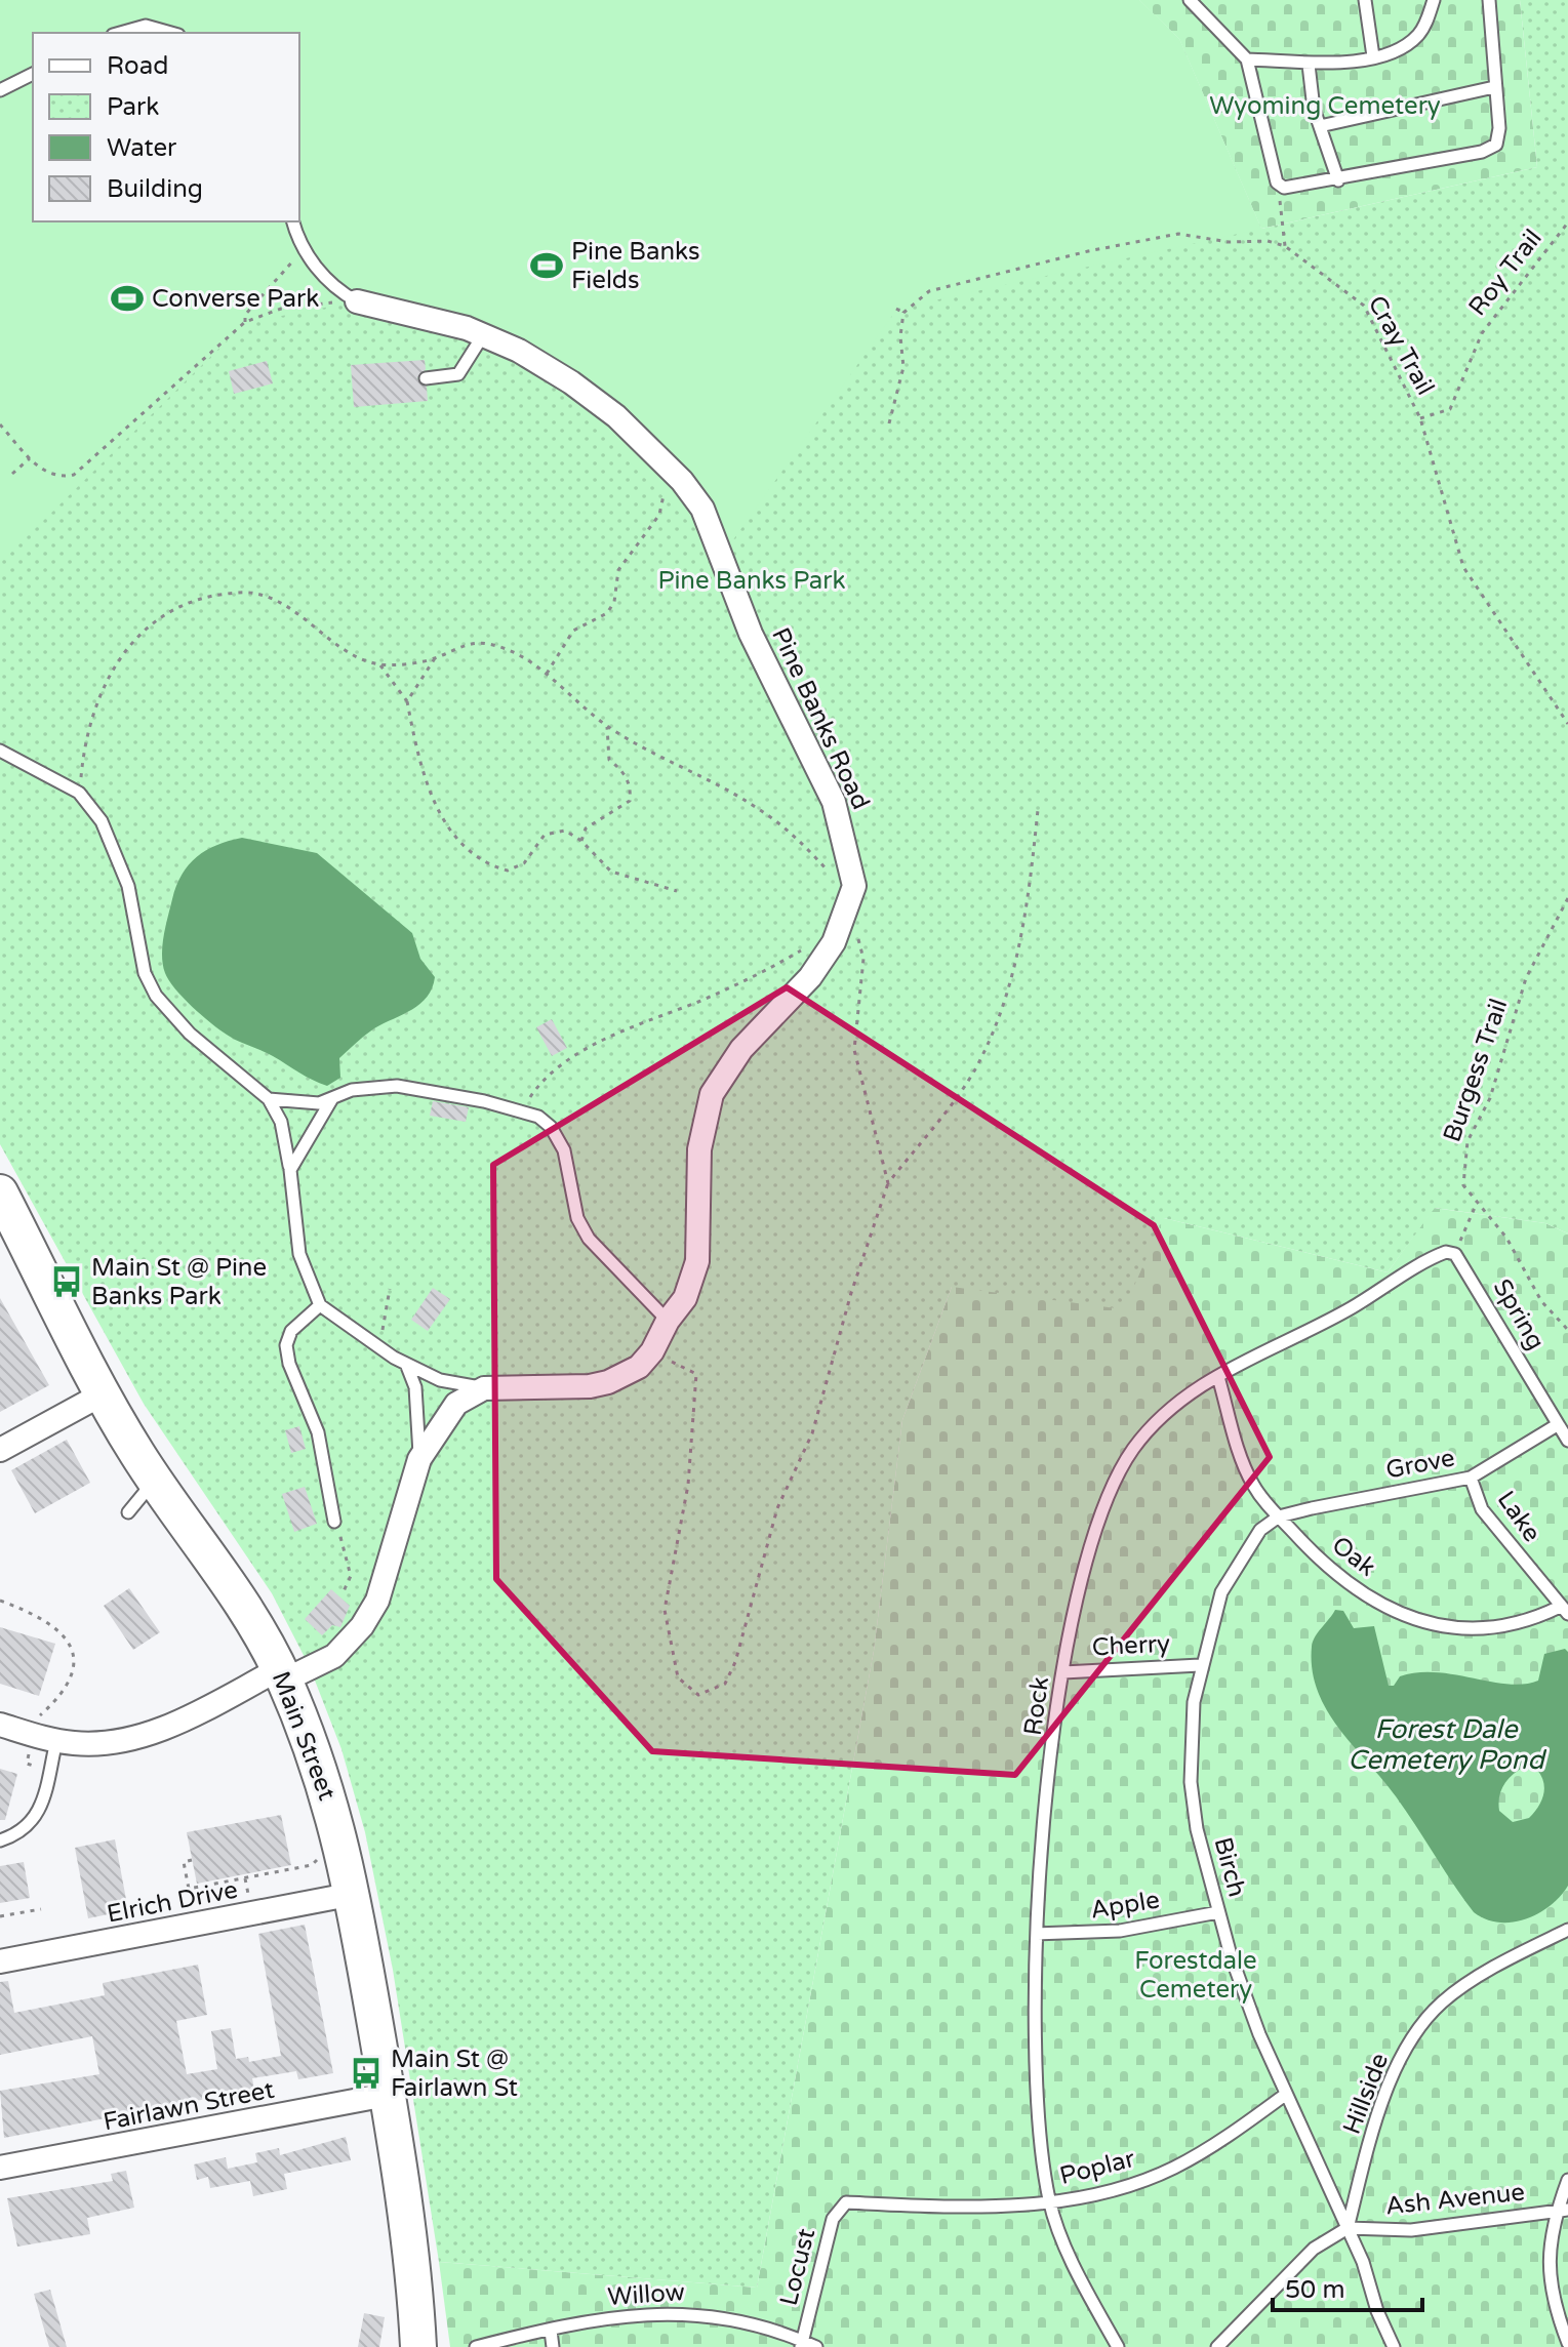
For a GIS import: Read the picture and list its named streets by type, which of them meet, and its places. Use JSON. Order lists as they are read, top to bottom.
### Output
{
  "streets": {
    "main road": ["Main Street"],
    "street": ["Pine Banks Road", "Elrich Drive", "Fairlawn Street"],
    "lane": [
      "Spring",
      "Grove",
      "Lake",
      "Oak",
      "Cherry",
      "Rock",
      "Birch",
      "Apple",
      "Hillside",
      "Poplar",
      "Ash Avenue",
      "Locust",
      "Willow"
    ],
    "path": ["Roy Trail", "Cray Trail", "Burgess Trail"]
  },
  "crossings": [
    ["Roy Trail", "Cray Trail"],
    ["Spring", "Grove"],
    ["Spring", "Rock"],
    ["Grove", "Lake"],
    ["Grove", "Oak"],
    ["Grove", "Birch"],
    ["Lake", "Oak"],
    ["Oak", "Rock"],
    ["Oak", "Birch"],
    ["Cherry", "Rock"],
    ["Cherry", "Birch"],
    ["Rock", "Apple"],
    ["Rock", "Poplar"],
    ["Main Street", "Elrich Drive"],
    ["Main Street", "Fairlawn Street"],
    ["Birch", "Apple"],
    ["Birch", "Hillside"],
    ["Birch", "Poplar"],
    ["Birch", "Ash Avenue"],
    ["Hillside", "Ash Avenue"],
    ["Poplar", "Locust"],
    ["Locust", "Willow"]
  ],
  "water": ["Forest Dale Cemetery Pond"],
  "parks": ["Wyoming Cemetery", "Pine Banks Park", "Forestdale Cemetery"],
  "places": {
    "sports": ["Pine Banks Fields", "Converse Park"],
    "bus stop": ["Main St @ Pine Banks Park", "Main St @ Fairlawn St"]
  },
  "legend": [
    "Road",
    "Park",
    "Water",
    "Building"
  ],
  "scale_bar": "50 m"
}
